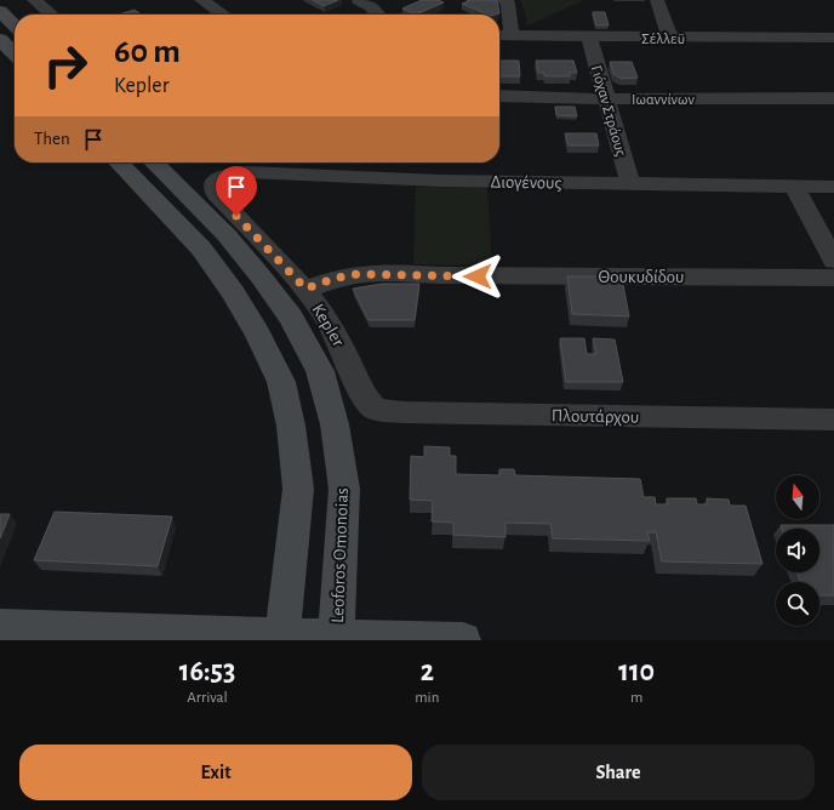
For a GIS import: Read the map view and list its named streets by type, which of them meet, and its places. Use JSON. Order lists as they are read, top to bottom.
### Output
{
  "streets": {
    "main road": ["Leoforos Omonoias"],
    "street": [
      "Σέλλεϋ",
      "Ιωαννίνων",
      "Γιόχαν Στράους",
      "Διογένους",
      "Θουκυδίδου",
      "Kepler",
      "Πλουτάρχου"
    ]
  },
  "crossings": [
    ["Σέλλεϋ", "Γιόχαν Στράους"],
    ["Ιωαννίνων", "Γιόχαν Στράους"],
    ["Γιόχαν Στράους", "Διογένους"],
    ["Διογένους", "Kepler"],
    ["Θουκυδίδου", "Kepler"],
    ["Kepler", "Πλουτάρχου"]
  ],
  "north": "top",
  "page": {
    "turn": ["60 m", "Kepler"],
    "then": "Then",
    "eta": [
      "16:53",
      "Arrival",
      "2",
      "min",
      "110",
      "m"
    ],
    "buttons": ["Exit", "Share"]
  }
}
